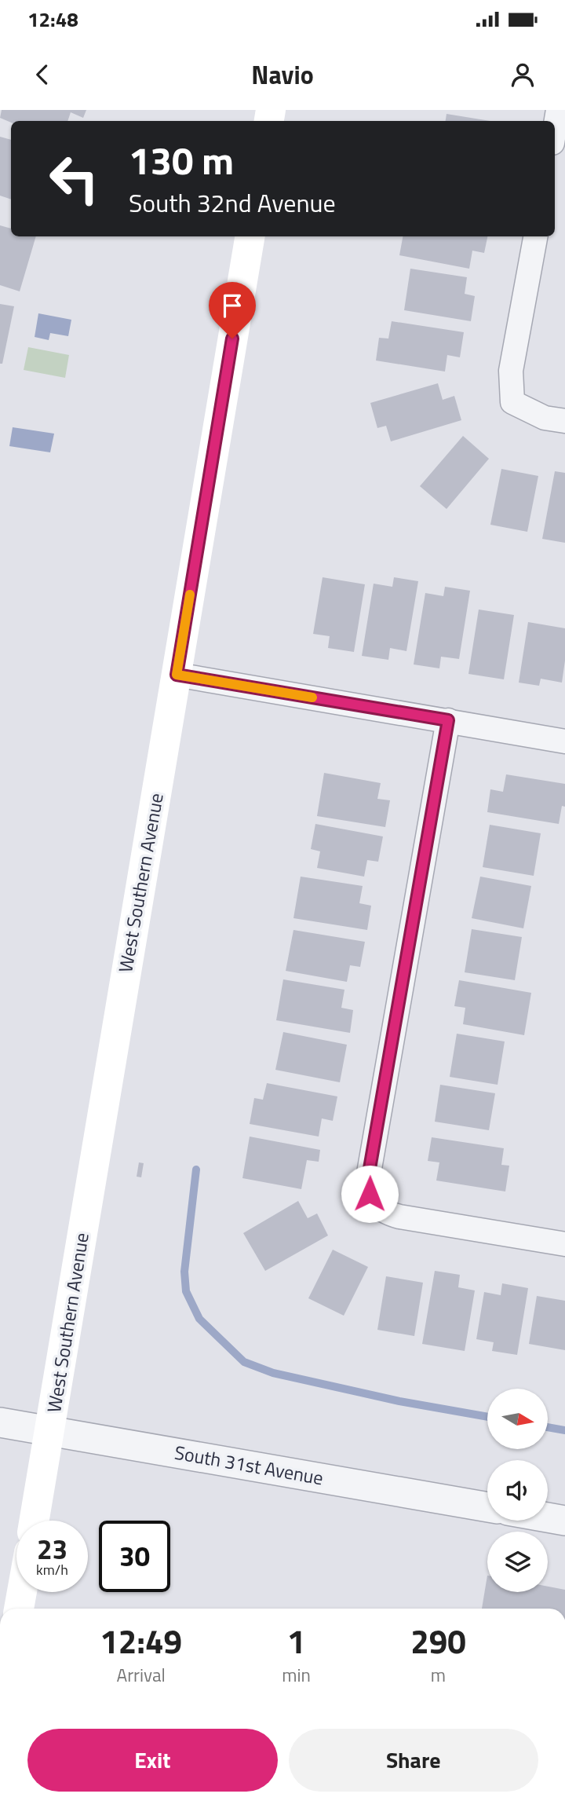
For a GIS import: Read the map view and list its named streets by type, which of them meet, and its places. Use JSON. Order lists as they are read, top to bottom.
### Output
{
  "streets": {
    "main road": ["West Southern Avenue"],
    "street": ["South 31st Avenue"]
  },
  "crossings": [
    ["West Southern Avenue", "South 31st Avenue"]
  ],
  "north": "right",
  "page": {
    "status": "12:48",
    "header": "Navio",
    "turn": ["130 m", "South 32nd Avenue"],
    "speed": "23 km/h",
    "limit": "30",
    "eta": [
      "12:49",
      "Arrival",
      "1",
      "min",
      "290",
      "m"
    ],
    "buttons": ["Exit", "Share"]
  }
}
